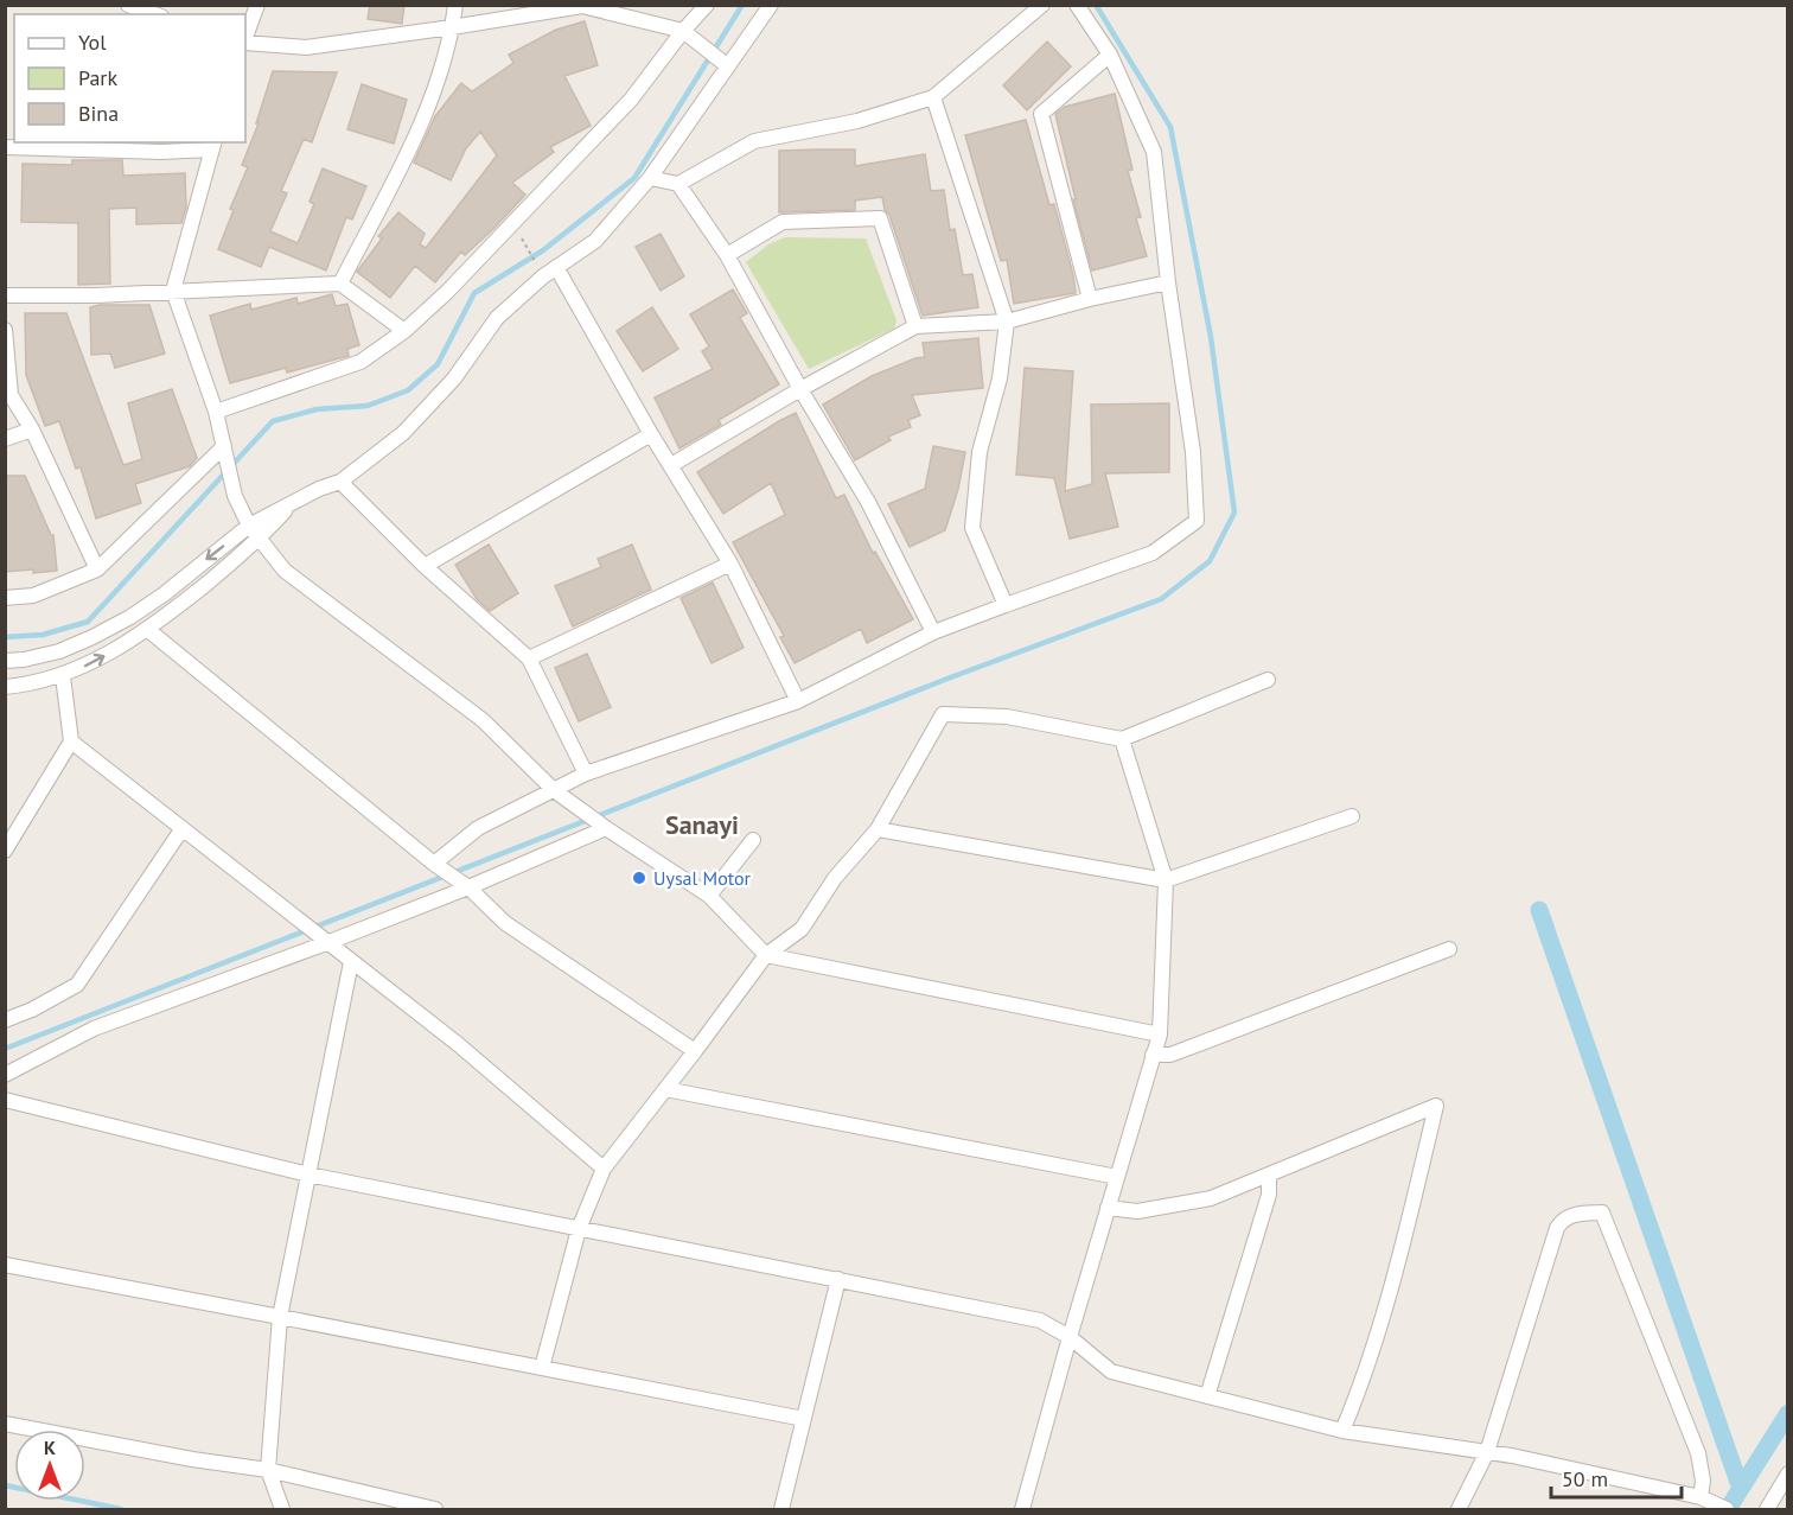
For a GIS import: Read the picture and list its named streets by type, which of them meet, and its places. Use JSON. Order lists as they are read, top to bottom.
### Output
{
  "districts": ["Sanayi"],
  "places": ["Uysal Motor"],
  "legend": ["Yol", "Park", "Bina"],
  "scale_bar": "50 m",
  "north": "top"
}
